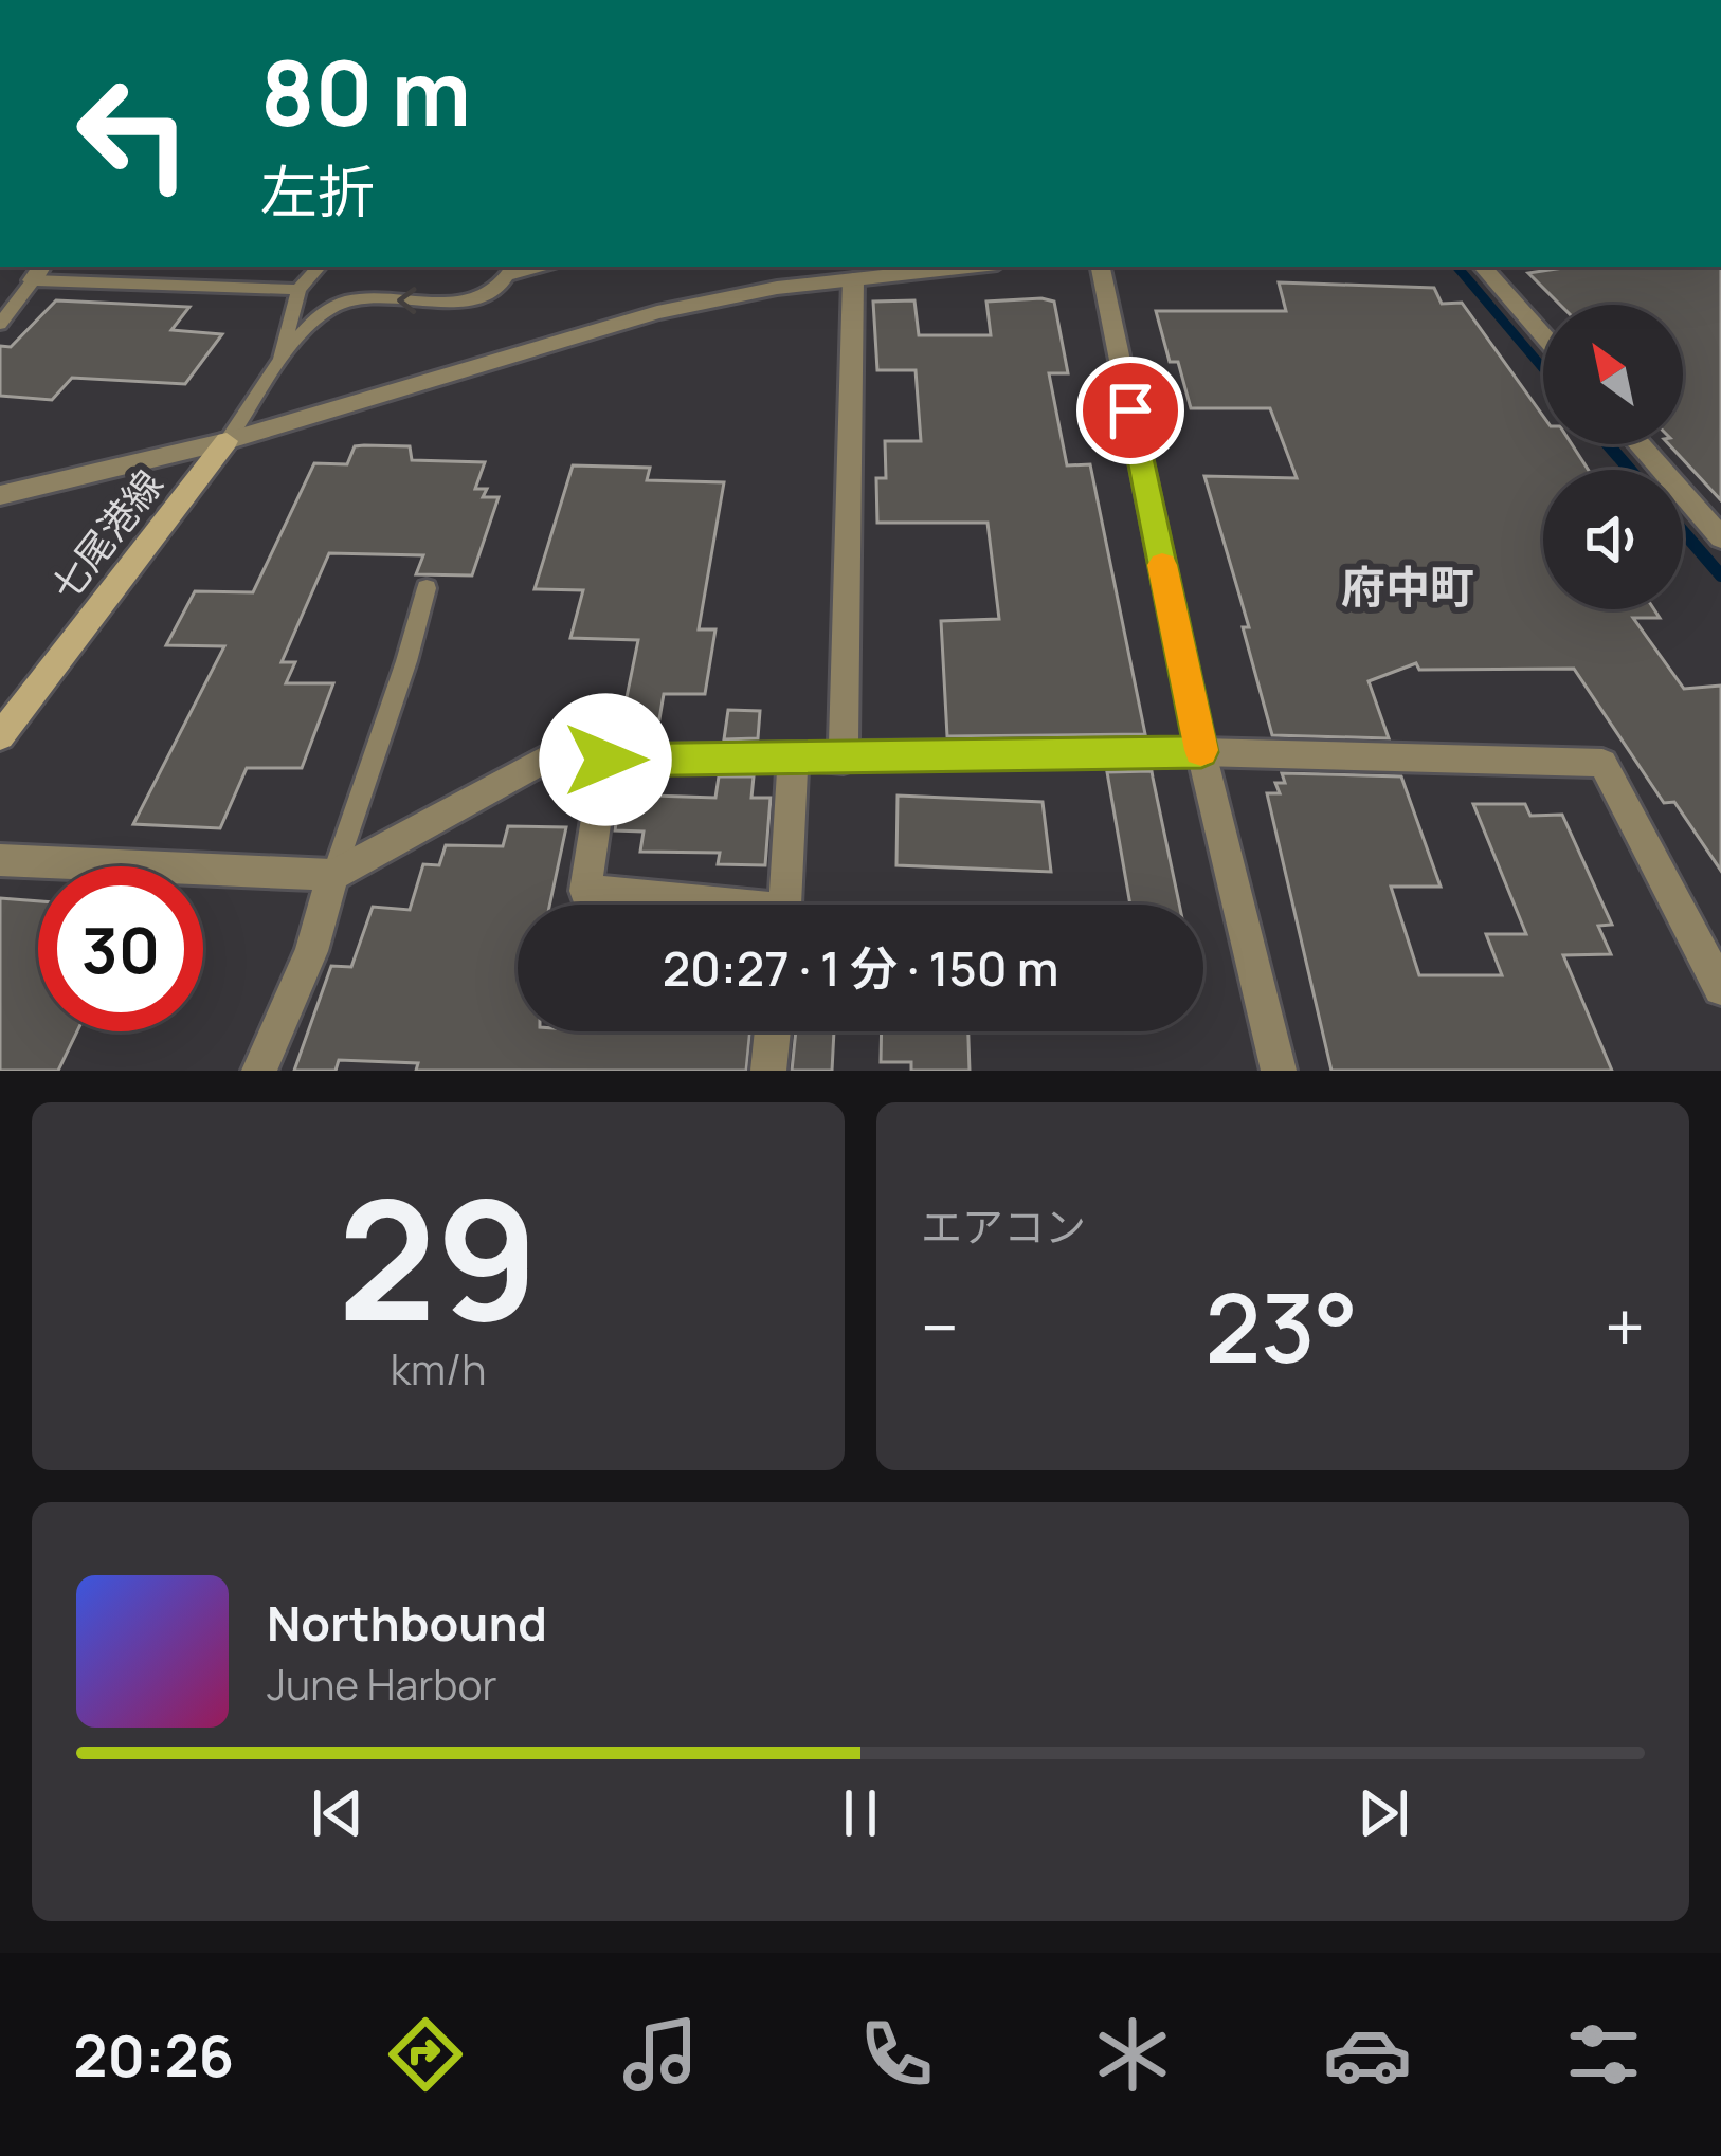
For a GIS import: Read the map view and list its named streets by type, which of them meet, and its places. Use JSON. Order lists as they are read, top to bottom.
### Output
{
  "streets": {
    "main road": ["七尾港線"]
  },
  "districts": ["府中町"],
  "north": "top left",
  "page": {
    "turn": ["80 m", "左折"],
    "limit": "30",
    "trip": "20:27 · 1 分 · 150 m",
    "tile": [
      ["29", "km/h"],
      "エアコン"
    ],
    "heat": ["−", "23°", "+"],
    "song": ["Northbound", "June Harbor"],
    "tabs": "20:26"
  }
}
